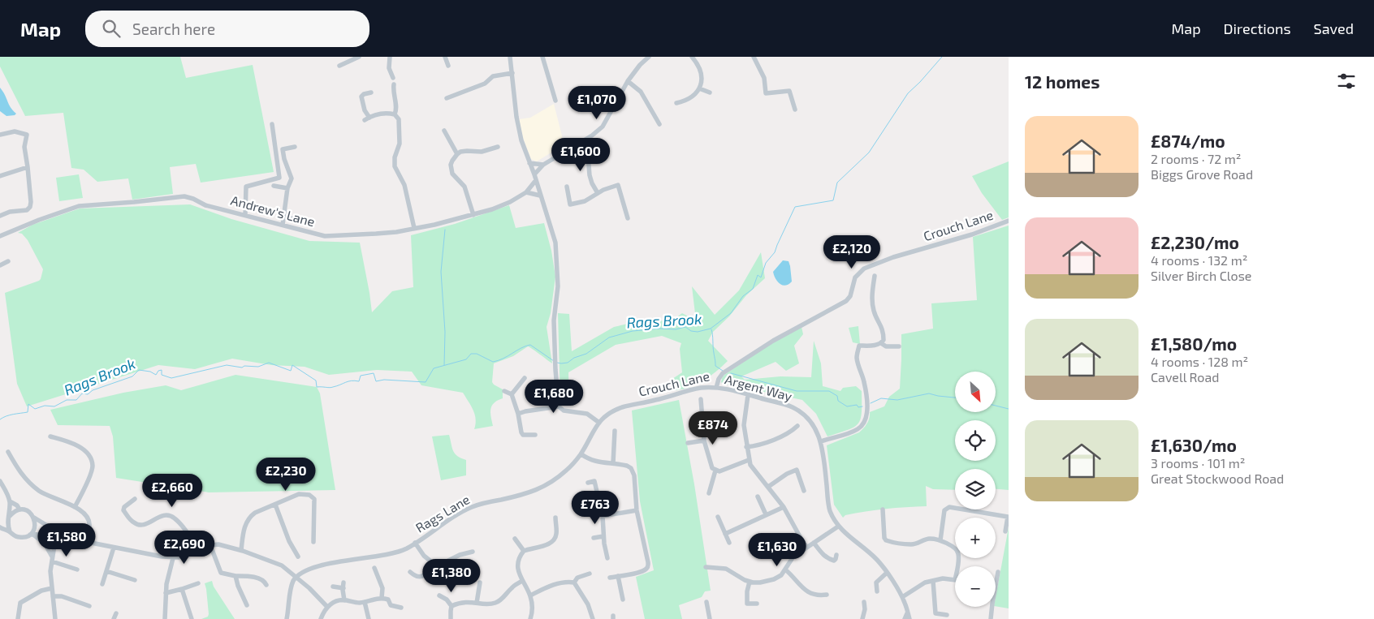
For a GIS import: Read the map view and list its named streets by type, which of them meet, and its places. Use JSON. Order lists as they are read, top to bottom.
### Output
{
  "streets": {
    "street": [
      "Andrew's Lane",
      "Crouch Lane",
      "Argent Way",
      "Rags Lane"
    ]
  },
  "crossings": [
    ["Crouch Lane", "Argent Way"],
    ["Crouch Lane", "Rags Lane"]
  ],
  "water": ["Rags Brook"],
  "north": "bottom right",
  "page": {
    "header": "Map",
    "search": "Search here",
    "nav": ["Map", "Directions", "Saved"],
    "heading": "12 homes",
    "price": [
      "£1,070",
      "£1,600",
      "£2,120",
      "£1,680",
      "£874",
      "£2,230",
      "£2,660",
      "£763",
      "£1,580",
      "£2,690",
      "£1,630",
      "£1,380"
    ],
    "list": [
      {
        "name": "£874/mo",
        "note": "2 rooms · 72 m² · Biggs Grove Road"
      },
      {
        "name": "£2,230/mo",
        "note": "4 rooms · 132 m² · Silver Birch Close"
      },
      {
        "name": "£1,580/mo",
        "note": "4 rooms · 128 m² · Cavell Road"
      },
      {
        "name": "£1,630/mo",
        "note": "3 rooms · 101 m² · Great Stockwood Road"
      }
    ],
    "map_buttons": ["+", "−"]
  }
}
